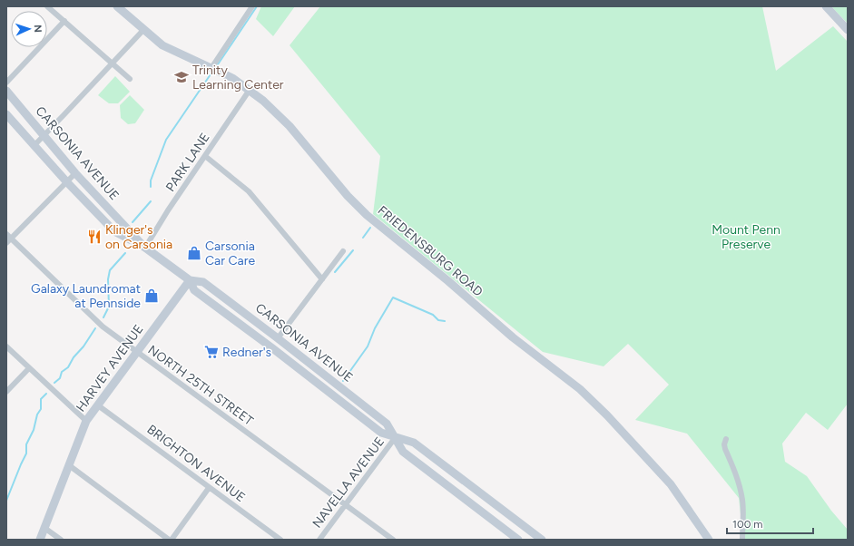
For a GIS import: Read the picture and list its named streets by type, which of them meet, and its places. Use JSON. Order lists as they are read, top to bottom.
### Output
{
  "streets": {
    "street": [
      "CARSONIA AVENUE",
      "PARK LANE",
      "FRIEDENSBURG ROAD",
      "HARVEY AVENUE",
      "NORTH 25TH STREET",
      "BRIGHTON AVENUE",
      "NAVELLA AVENUE"
    ]
  },
  "crossings": [
    ["CARSONIA AVENUE", "PARK LANE"],
    ["CARSONIA AVENUE", "HARVEY AVENUE"],
    ["CARSONIA AVENUE", "NAVELLA AVENUE"],
    ["PARK LANE", "FRIEDENSBURG ROAD"],
    ["HARVEY AVENUE", "NORTH 25TH STREET"],
    ["HARVEY AVENUE", "BRIGHTON AVENUE"],
    ["NORTH 25TH STREET", "NAVELLA AVENUE"]
  ],
  "parks": ["Mount Penn Preserve"],
  "places": {
    "school or university": ["Trinity Learning Center"],
    "restaurant": ["Klinger's on Carsonia"],
    "shop": ["Carsonia Car Care", "Galaxy Laundromat at Pennside"],
    "supermarket": ["Redner's"]
  },
  "scale_bar": "100 m",
  "north": "right"
}
